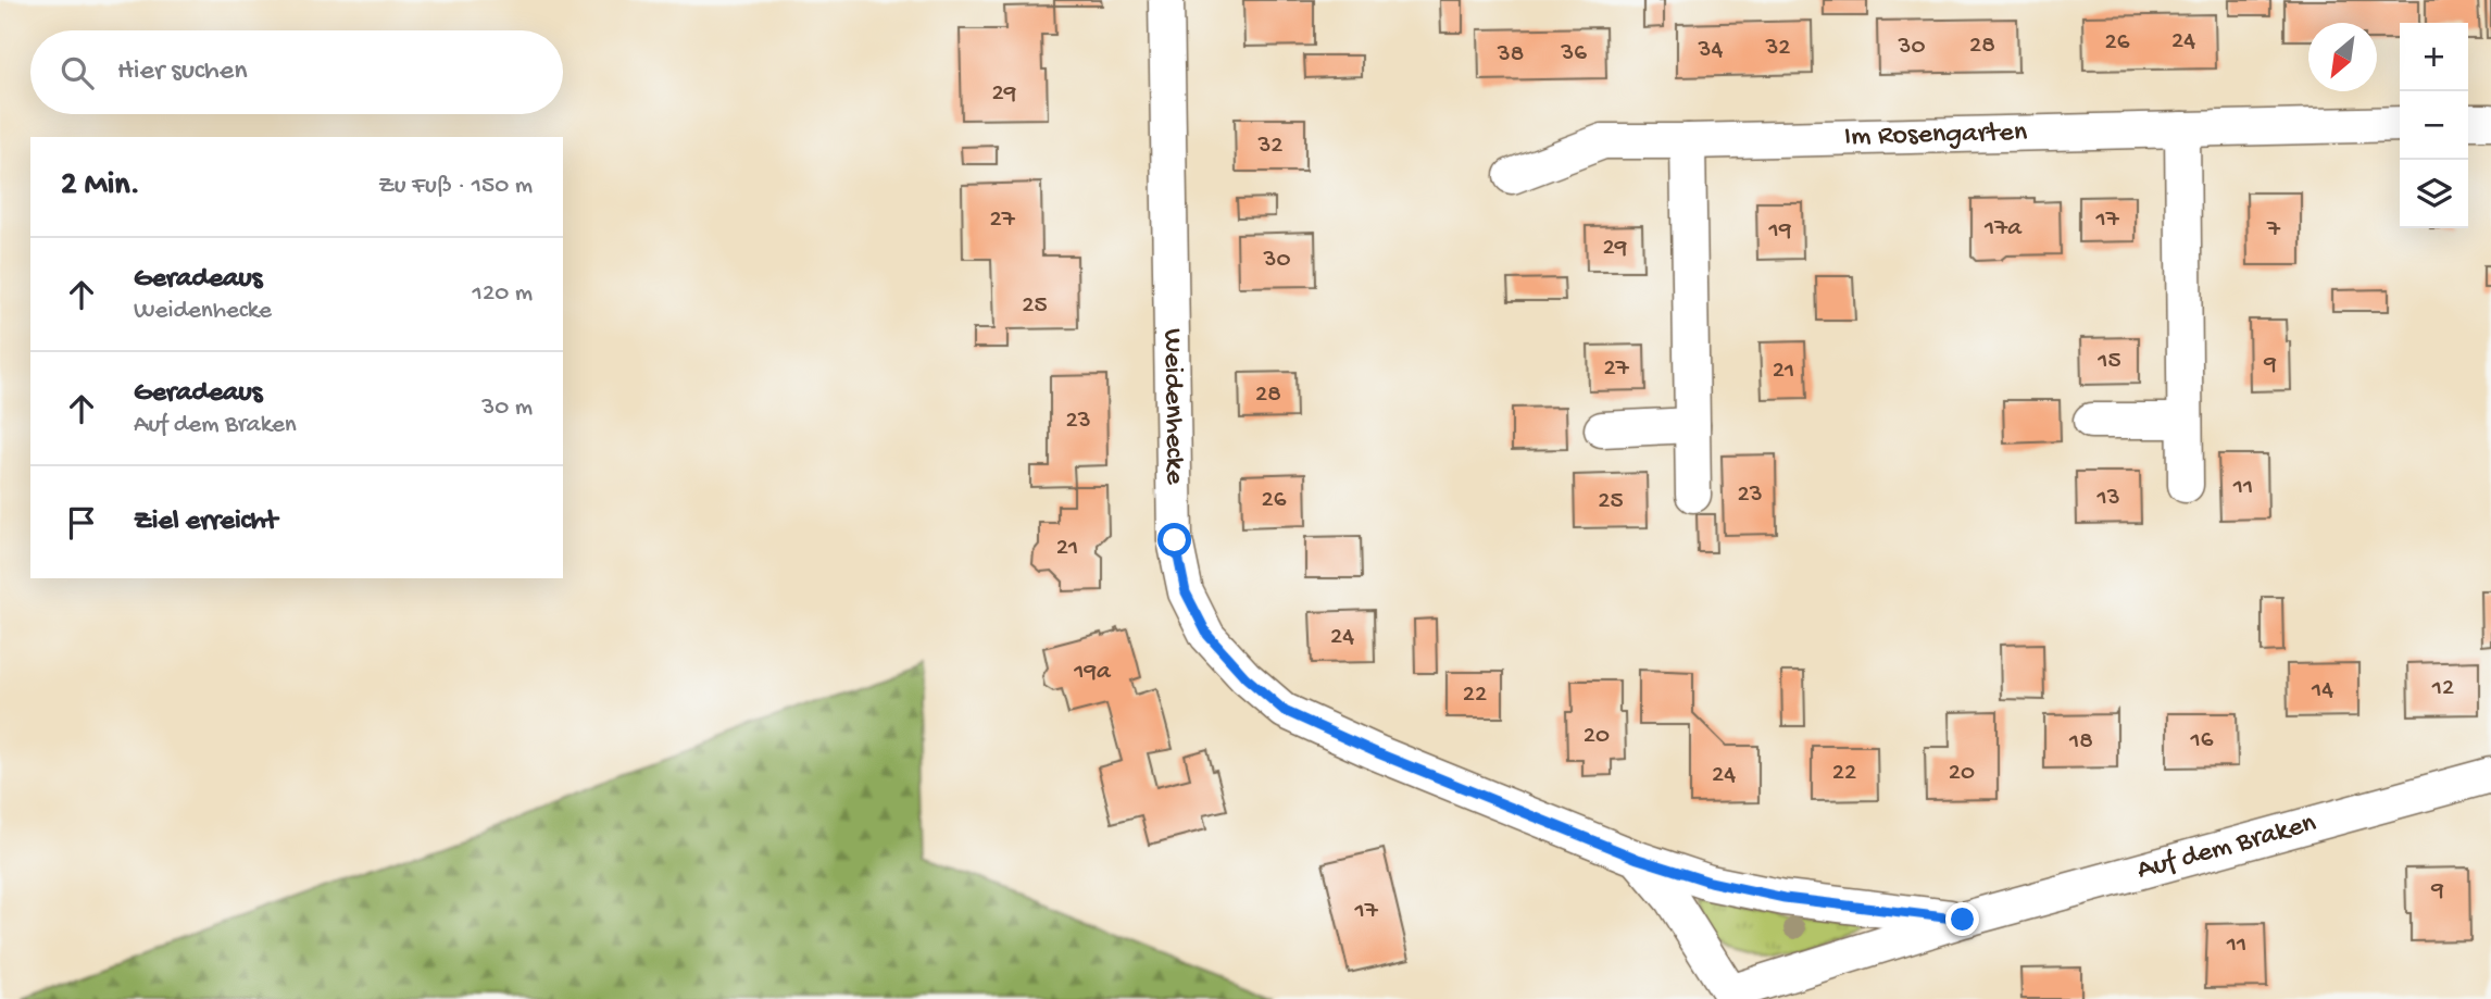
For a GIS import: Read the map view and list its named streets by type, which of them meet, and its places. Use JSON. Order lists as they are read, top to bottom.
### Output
{
  "streets": {
    "street": ["Im Rosengarten", "Weidenhecke", "Auf dem Braken"]
  },
  "crossings": [
    ["Weidenhecke", "Auf dem Braken"]
  ],
  "house_numbers": [
    "24",
    "26",
    "28",
    "30",
    "32",
    "34",
    "36",
    "38",
    "29",
    "32",
    "27",
    "17",
    "17a",
    "7",
    "19",
    "29",
    "30",
    "25",
    "15",
    "9",
    "27",
    "21",
    "28",
    "23",
    "11",
    "23",
    "13",
    "26",
    "25",
    "21",
    "24",
    "19a",
    "12",
    "14",
    "22",
    "20",
    "16",
    "18",
    "22",
    "20",
    "24",
    "9",
    "17",
    "11"
  ],
  "north": "bottom left",
  "page": {
    "map_buttons": ["+", "−"],
    "search": "Hier suchen",
    "heading": ["2 Min.", "Zu Fuß · 150 m"],
    "list": [
      ["Geradeaus", "Weidenhecke", "120 m"],
      ["Geradeaus", "Auf dem Braken", "30 m"],
      "Ziel erreicht"
    ]
  }
}
